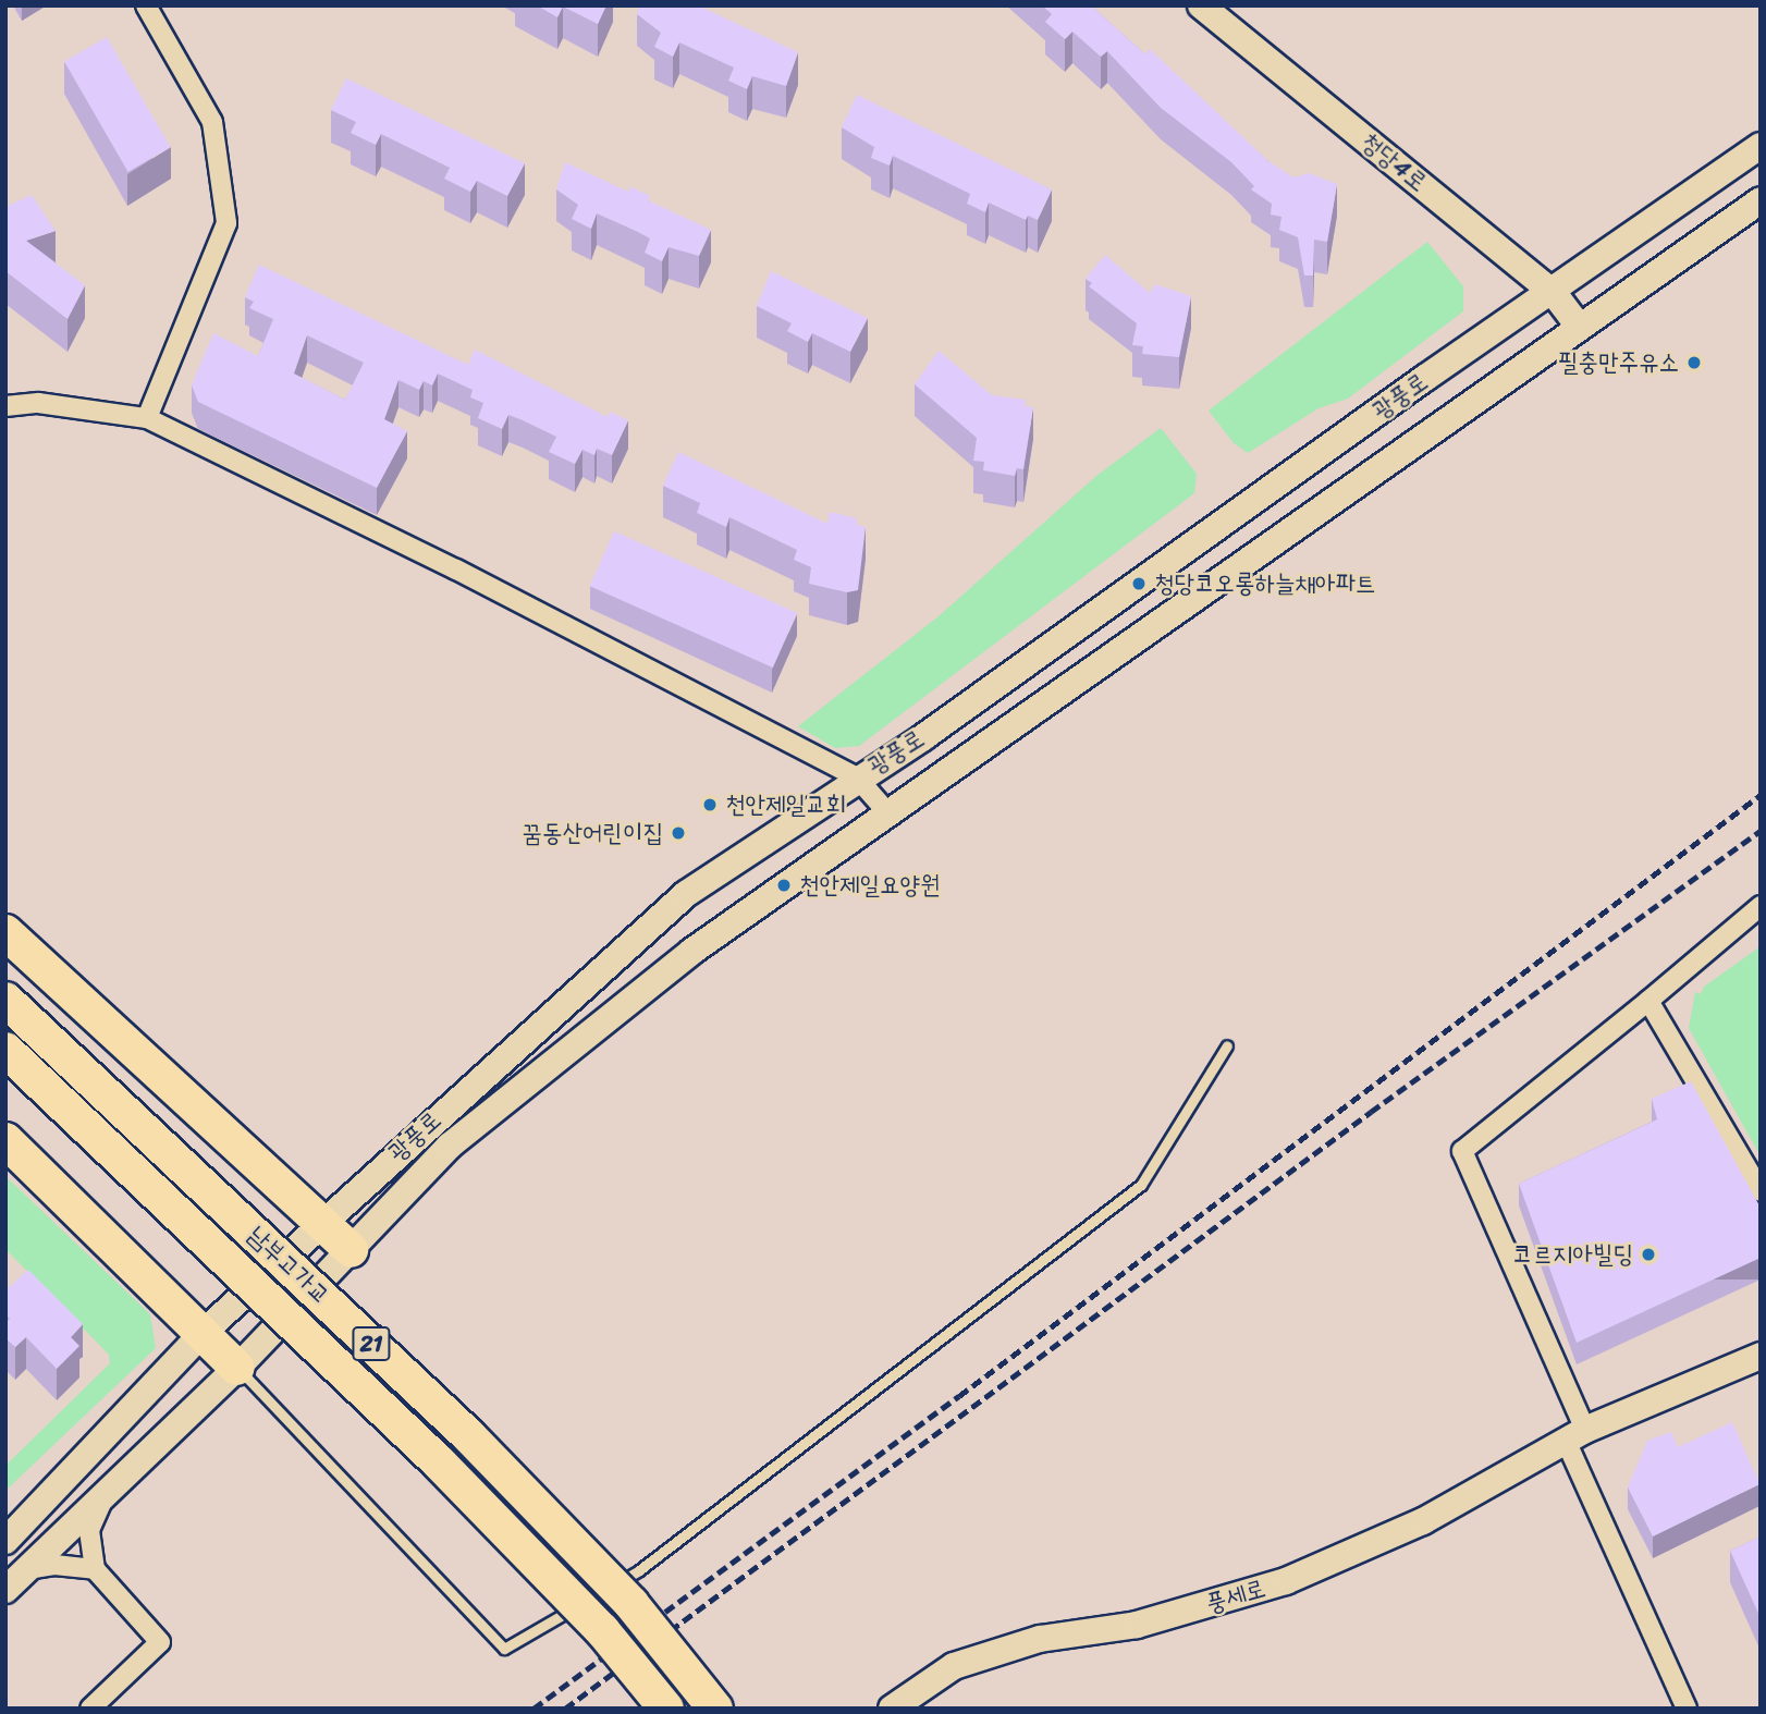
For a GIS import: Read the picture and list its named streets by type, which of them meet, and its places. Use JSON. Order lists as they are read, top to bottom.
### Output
{
  "streets": {
    "highway": ["남부고가교", "21"],
    "main road": ["청당4로", "광풍로", "풍세로"]
  },
  "crossings": [
    ["청당4로", "광풍로"]
  ],
  "places": [
    "필충만주유소",
    "청당코오롱하늘채아파트",
    "천안제일교회",
    "꿈동산어린이집",
    "천안제일요양원",
    "코르지아빌딩"
  ]
}
